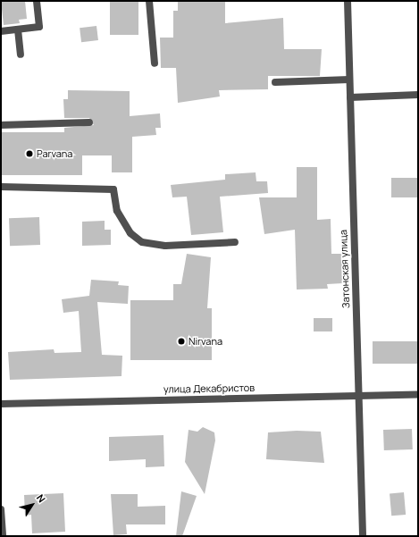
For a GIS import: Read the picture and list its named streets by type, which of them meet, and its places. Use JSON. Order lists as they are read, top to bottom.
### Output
{
  "streets": {
    "street": ["Затонская улица", "улица Декабристов"]
  },
  "crossings": [
    ["Затонская улица", "улица Декабристов"]
  ],
  "places": ["Parvana", "Nirvana"],
  "north": "top right"
}
